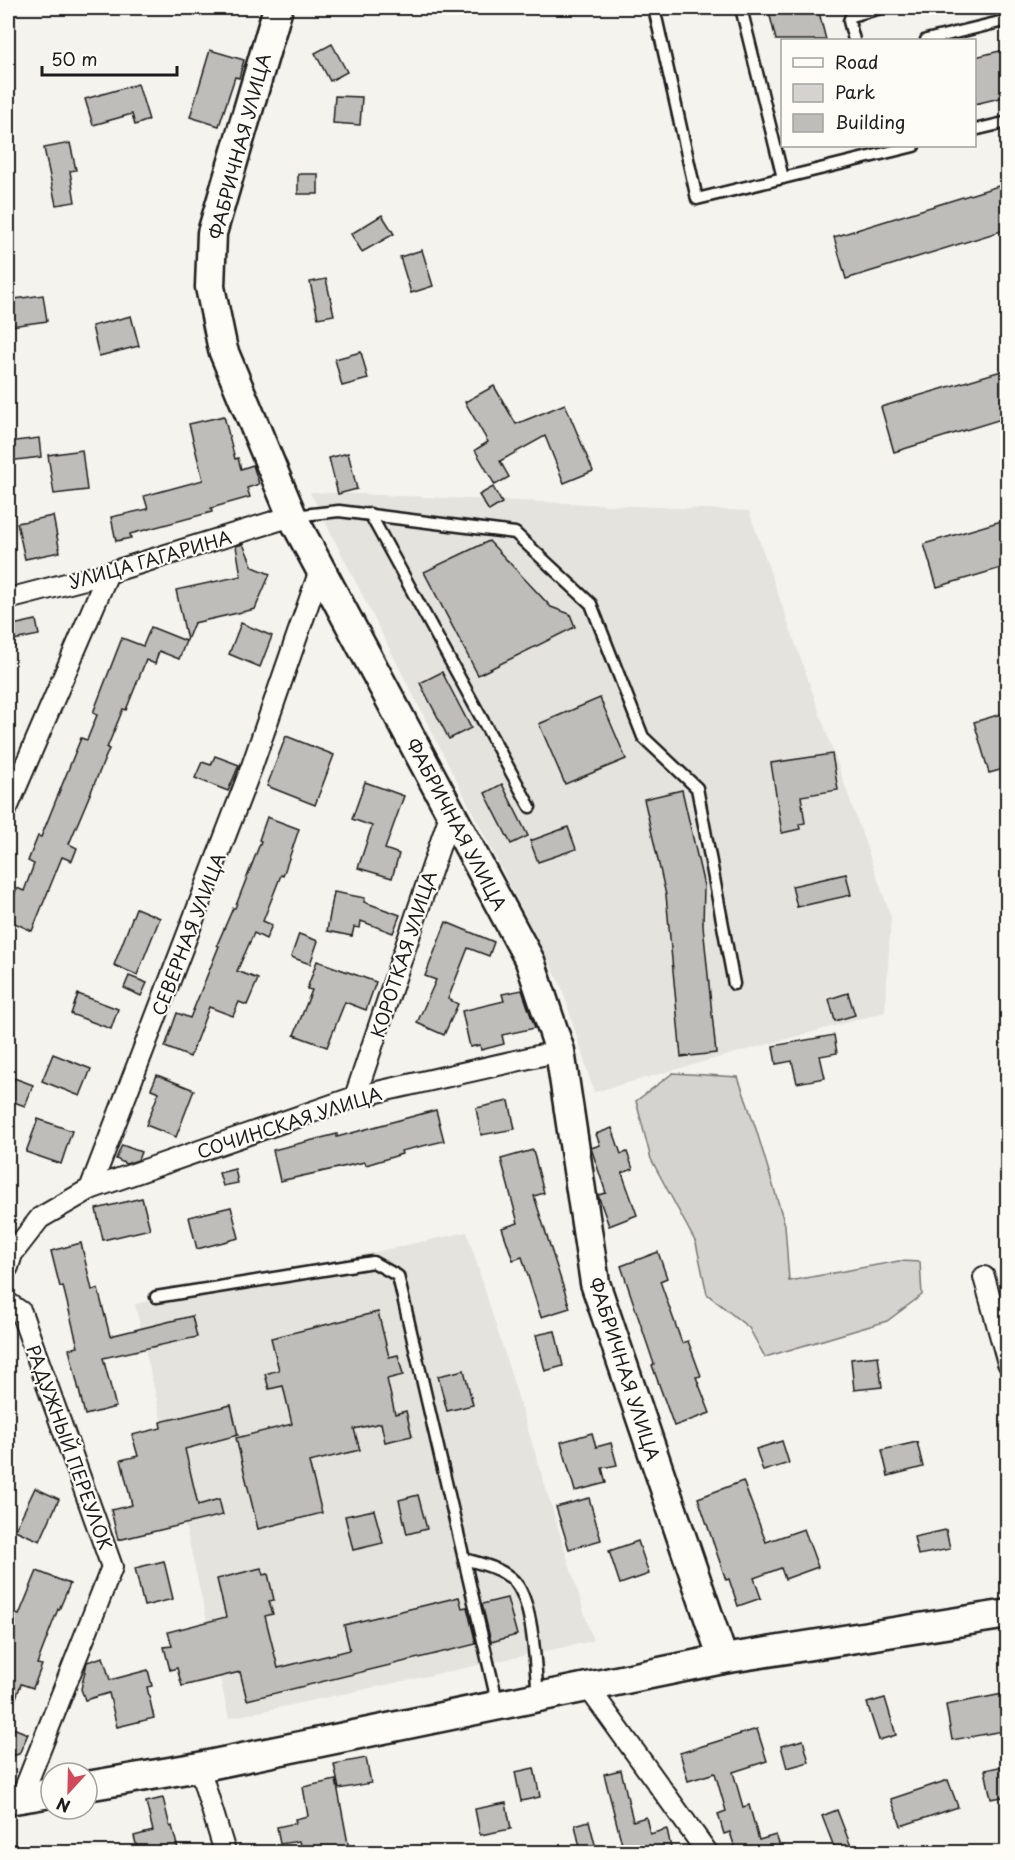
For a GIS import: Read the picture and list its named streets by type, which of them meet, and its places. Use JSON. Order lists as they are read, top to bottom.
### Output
{
  "streets": {
    "street": [
      "ФАБРИЧНАЯ УЛИЦА",
      "УЛИЦА ГАГАРИНА",
      "СЕВЕРНАЯ УЛИЦА",
      "КОРОТКАЯ УЛИЦА",
      "СОЧИНСКАЯ УЛИЦА",
      "РАДУЖНЫЙ ПЕРЕУЛОК"
    ]
  },
  "crossings": [
    ["ФАБРИЧНАЯ УЛИЦА", "УЛИЦА ГАГАРИНА"],
    ["ФАБРИЧНАЯ УЛИЦА", "СЕВЕРНАЯ УЛИЦА"],
    ["ФАБРИЧНАЯ УЛИЦА", "КОРОТКАЯ УЛИЦА"],
    ["ФАБРИЧНАЯ УЛИЦА", "СОЧИНСКАЯ УЛИЦА"],
    ["СЕВЕРНАЯ УЛИЦА", "СОЧИНСКАЯ УЛИЦА"],
    ["КОРОТКАЯ УЛИЦА", "СОЧИНСКАЯ УЛИЦА"]
  ],
  "legend": ["Road", "Park", "Building"],
  "scale_bar": "50 m",
  "north": "bottom"
}
